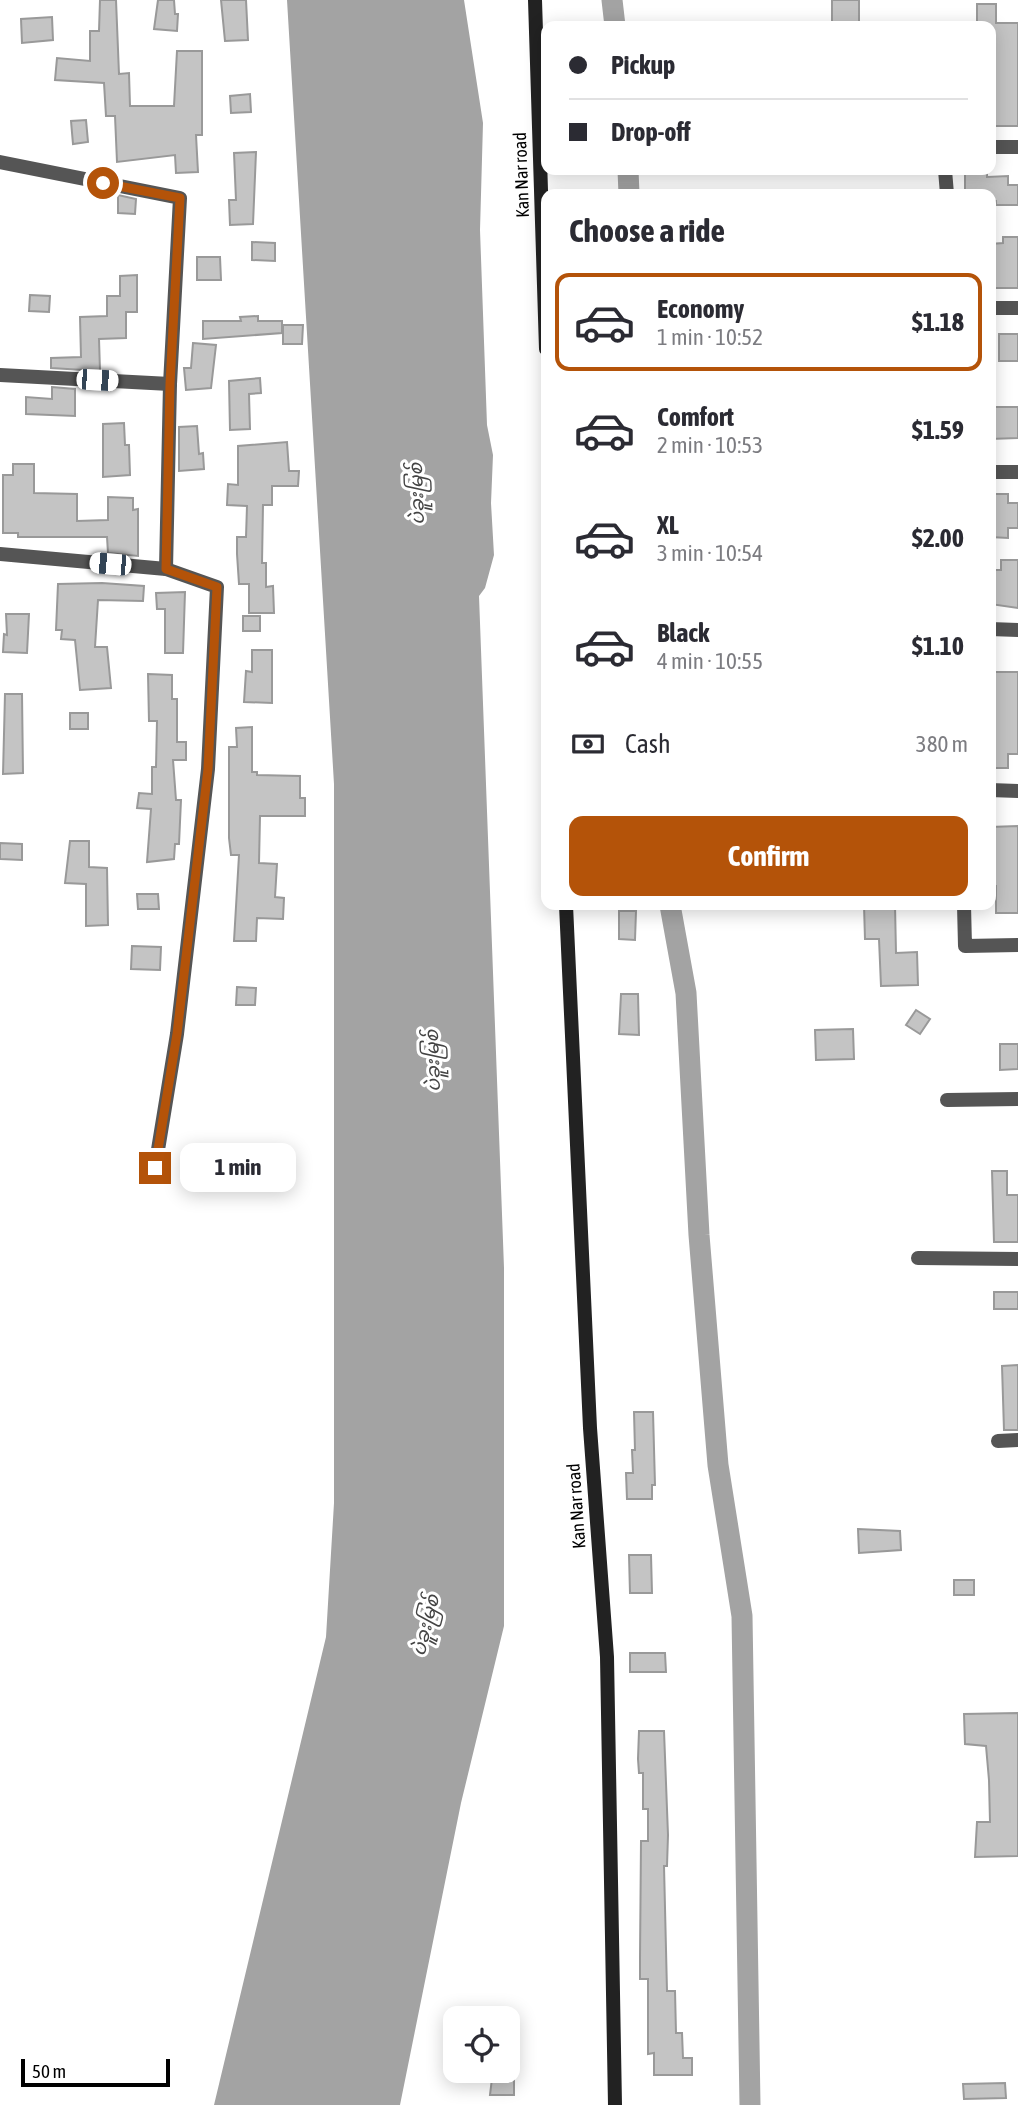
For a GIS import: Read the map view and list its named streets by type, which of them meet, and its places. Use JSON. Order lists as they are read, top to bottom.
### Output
{
  "streets": {
    "street": ["Kan Nar road"]
  },
  "water": ["ပဲခူးမြစ်"],
  "scale_bar": "50 m",
  "page": {
    "banner": ["Pickup", "Drop-off"],
    "heading": "Choose a ride",
    "list": [
      {
        "name": "Economy",
        "note": "1 min · 10:52",
        "value": "$1.18"
      },
      {
        "name": "Comfort",
        "note": "2 min · 10:53",
        "value": "$1.59"
      },
      {
        "name": "XL",
        "note": "3 min · 10:54",
        "value": "$2.00"
      },
      {
        "name": "Black",
        "note": "4 min · 10:55",
        "value": "$1.10"
      }
    ],
    "pay": ["Cash", "380 m"],
    "buttons": "Confirm",
    "bubble": "1 min",
    "scale": "50 m"
  }
}
